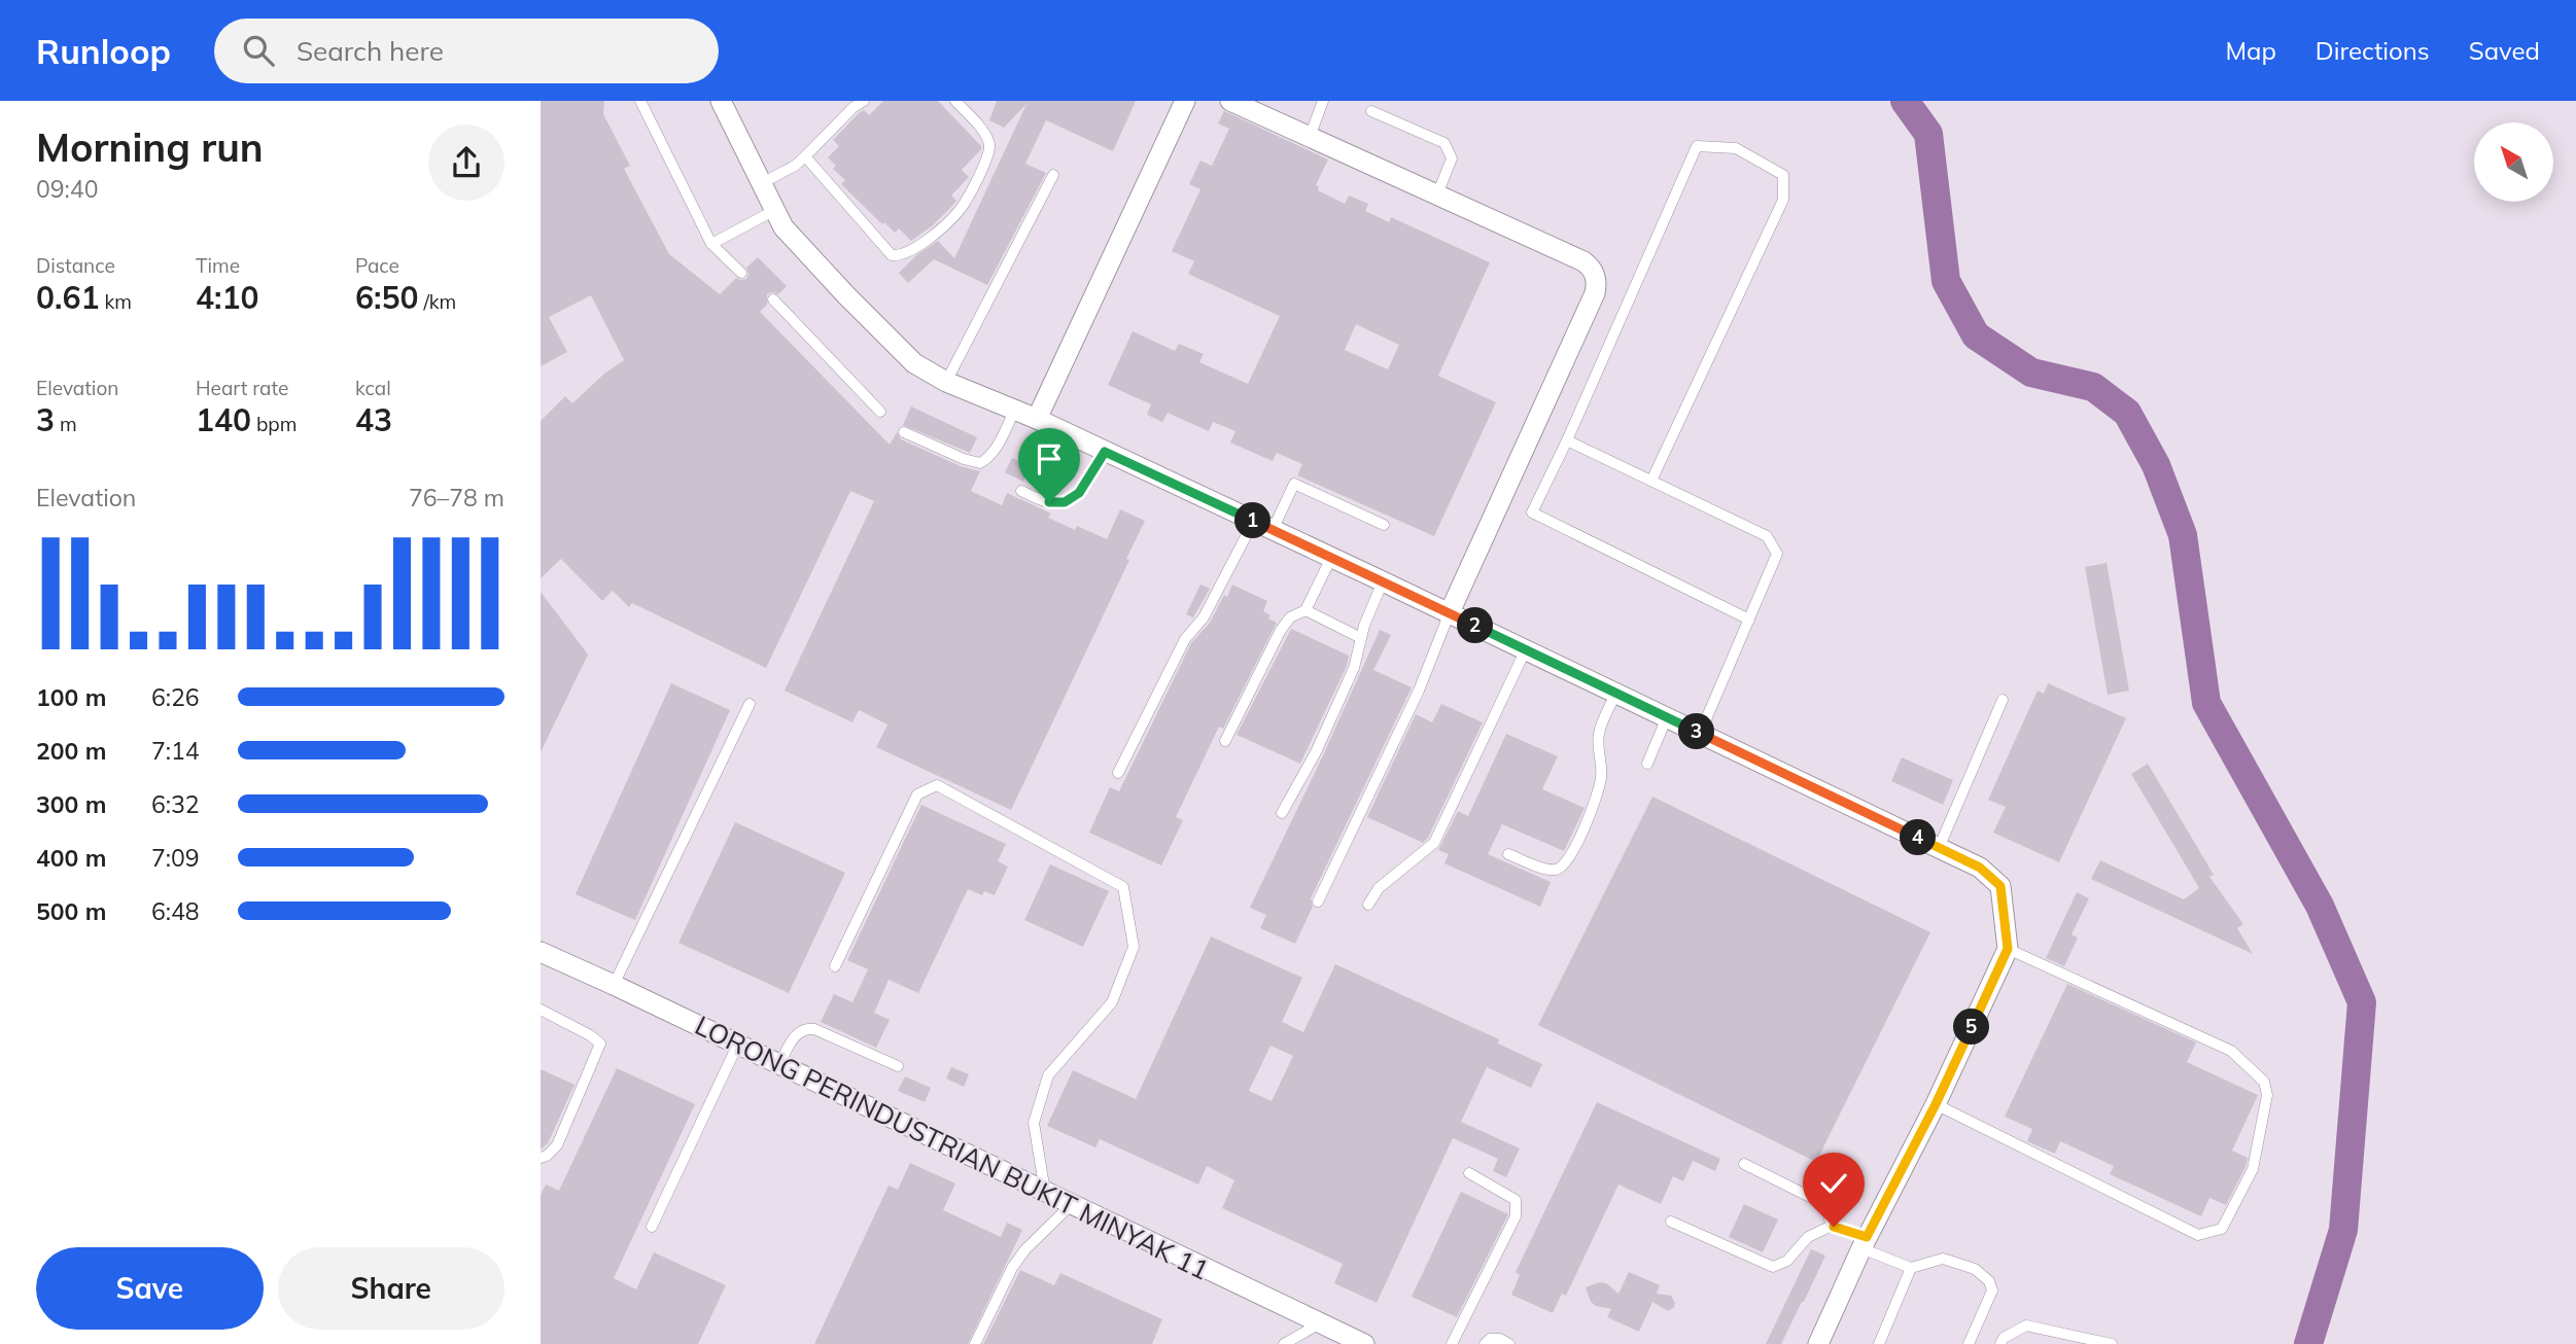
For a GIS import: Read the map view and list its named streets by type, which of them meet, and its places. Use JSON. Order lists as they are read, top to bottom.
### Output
{
  "streets": {
    "street": ["LORONG PERINDUSTRIAN BUKIT MINYAK 11"]
  },
  "north": "top left",
  "page": {
    "header": "Runloop",
    "search": "Search here",
    "nav": ["Map", "Directions", "Saved"],
    "heading": ["Morning run", "09:40"],
    "stats": [
      ["Distance", "0.61 km"],
      ["Time", "4:10"],
      ["Pace", "6:50 /km"],
      ["Elevation", "3 m"],
      ["Heart rate", "140 bpm"],
      ["kcal", "43"]
    ],
    "chart": ["Elevation", "76–78 m"],
    "pins": [
      "1",
      "2",
      "3",
      "4",
      "5"
    ],
    "list": [
      {
        "name": "100 m",
        "note": "6:26"
      },
      {
        "name": "200 m",
        "note": "7:14"
      },
      {
        "name": "300 m",
        "note": "6:32"
      },
      {
        "name": "400 m",
        "note": "7:09"
      },
      {
        "name": "500 m",
        "note": "6:48"
      }
    ],
    "buttons": ["Save", "Share"]
  }
}
